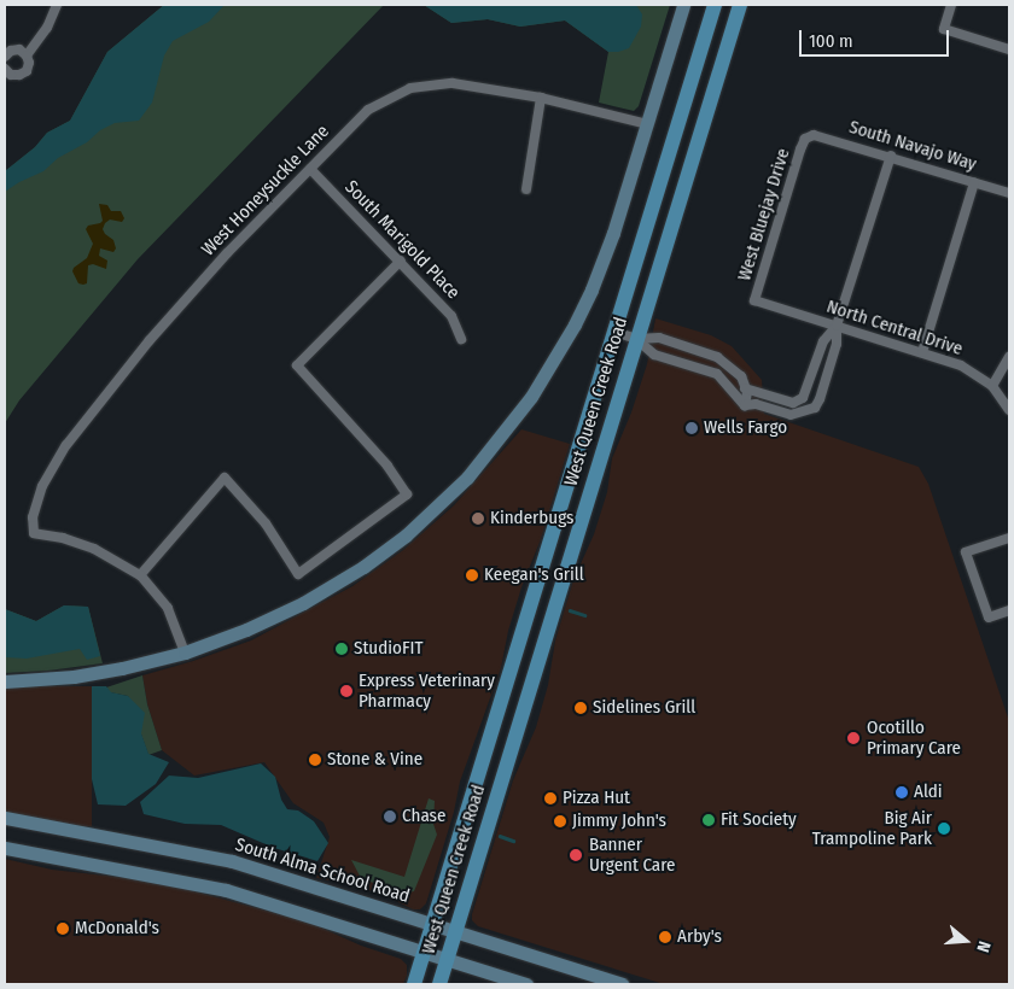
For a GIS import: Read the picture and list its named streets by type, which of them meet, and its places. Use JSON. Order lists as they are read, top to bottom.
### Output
{
  "streets": {
    "main road": ["West Queen Creek Road", "South Alma School Road"],
    "street": [
      "South Navajo Way",
      "West Honeysuckle Lane",
      "West Bluejay Drive",
      "South Marigold Place",
      "North Central Drive"
    ]
  },
  "crossings": [
    ["South Navajo Way", "West Bluejay Drive"],
    ["West Honeysuckle Lane", "South Marigold Place"],
    ["West Bluejay Drive", "North Central Drive"],
    ["West Queen Creek Road", "South Alma School Road"]
  ],
  "places": [
    "Wells Fargo",
    "Kinderbugs",
    "Keegan's Grill",
    "StudioFIT",
    "Express Veterinary Pharmacy",
    "Sidelines Grill",
    "Ocotillo Primary Care",
    "Stone & Vine",
    "Aldi",
    "Pizza Hut",
    "Chase",
    "Fit Society",
    "Jimmy John's",
    "Big Air Trampoline Park",
    "Banner Urgent Care",
    "McDonald's",
    "Arby's"
  ],
  "scale_bar": "100 m",
  "north": "right"
}
